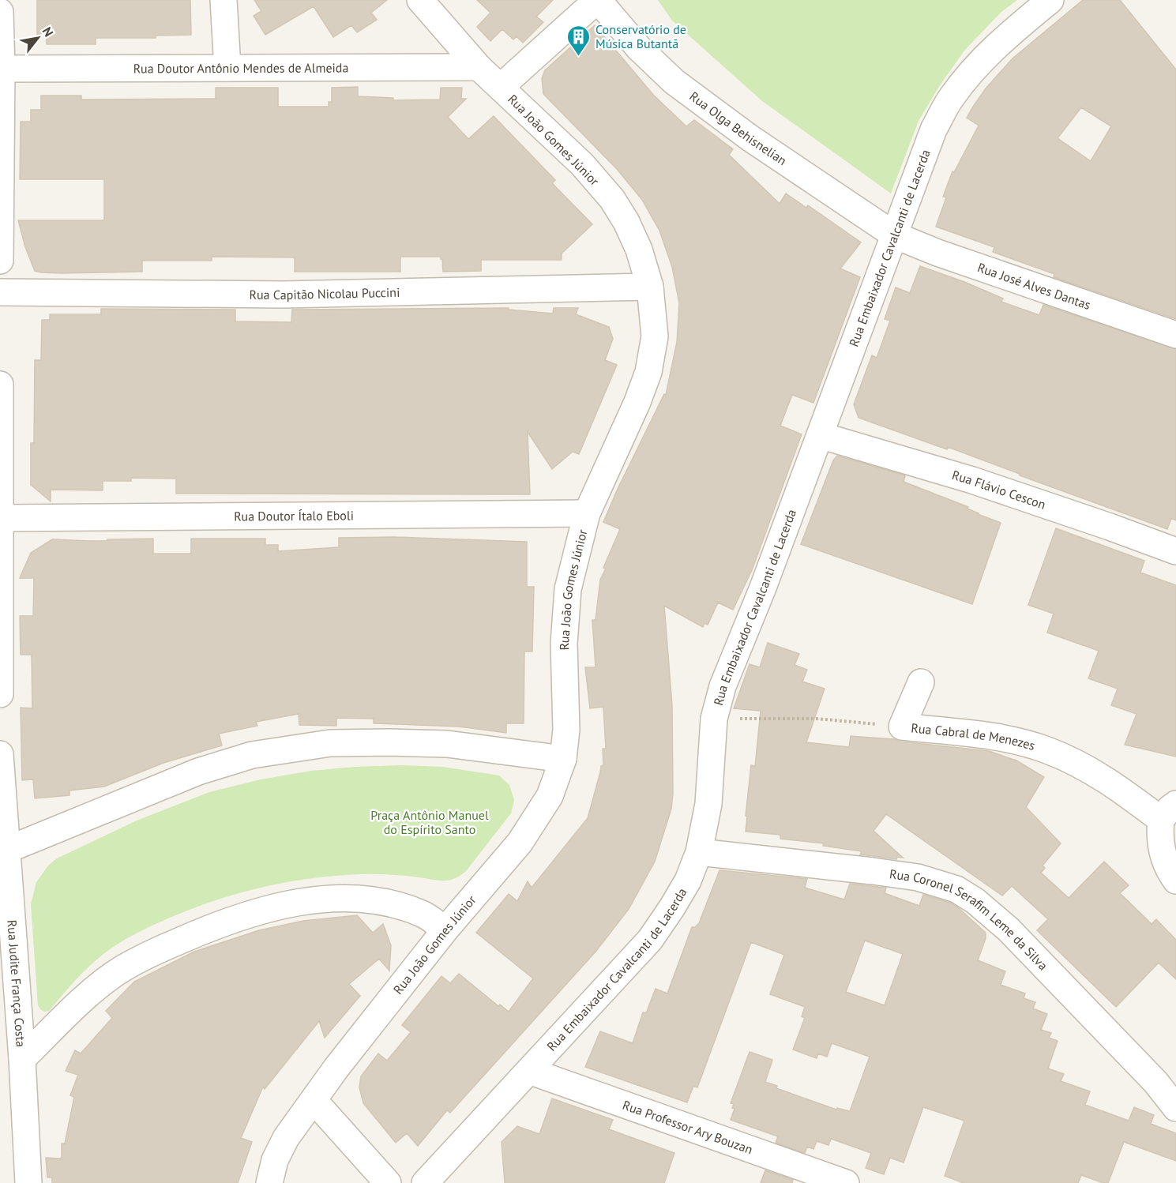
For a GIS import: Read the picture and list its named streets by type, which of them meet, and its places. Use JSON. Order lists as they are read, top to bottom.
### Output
{
  "streets": {
    "street": [
      "Rua Doutor Antônio Mendes de Almeida",
      "Rua Olga Behisnelian",
      "Rua João Gomes Júnior",
      "Rua Embaixador Cavalcanti de Lacerda",
      "Rua José Alves Dantas",
      "Rua Capitão Nicolau Puccini",
      "Rua Flávio Cescon",
      "Rua Doutor Ítalo Eboli",
      "Rua Cabral de Menezes",
      "Rua Coronel Serafim Leme da Silva",
      "Rua Judite França Costa",
      "Rua Professor Ary Bouzan"
    ]
  },
  "crossings": [
    ["Rua Doutor Antônio Mendes de Almeida", "Rua João Gomes Júnior"],
    ["Rua Olga Behisnelian", "Rua Embaixador Cavalcanti de Lacerda"],
    ["Rua Olga Behisnelian", "Rua José Alves Dantas"],
    ["Rua João Gomes Júnior", "Rua Capitão Nicolau Puccini"],
    ["Rua João Gomes Júnior", "Rua Doutor Ítalo Eboli"],
    ["Rua Embaixador Cavalcanti de Lacerda", "Rua José Alves Dantas"],
    ["Rua Embaixador Cavalcanti de Lacerda", "Rua Flávio Cescon"],
    ["Rua Embaixador Cavalcanti de Lacerda", "Rua Cabral de Menezes"],
    ["Rua Embaixador Cavalcanti de Lacerda", "Rua Coronel Serafim Leme da Silva"],
    ["Rua Embaixador Cavalcanti de Lacerda", "Rua Professor Ary Bouzan"]
  ],
  "parks": ["Praça Antônio Manuel do Espírito Santo"],
  "places": {
    "building": ["Conservatório de Música Butantã"]
  },
  "north": "top right"
}
